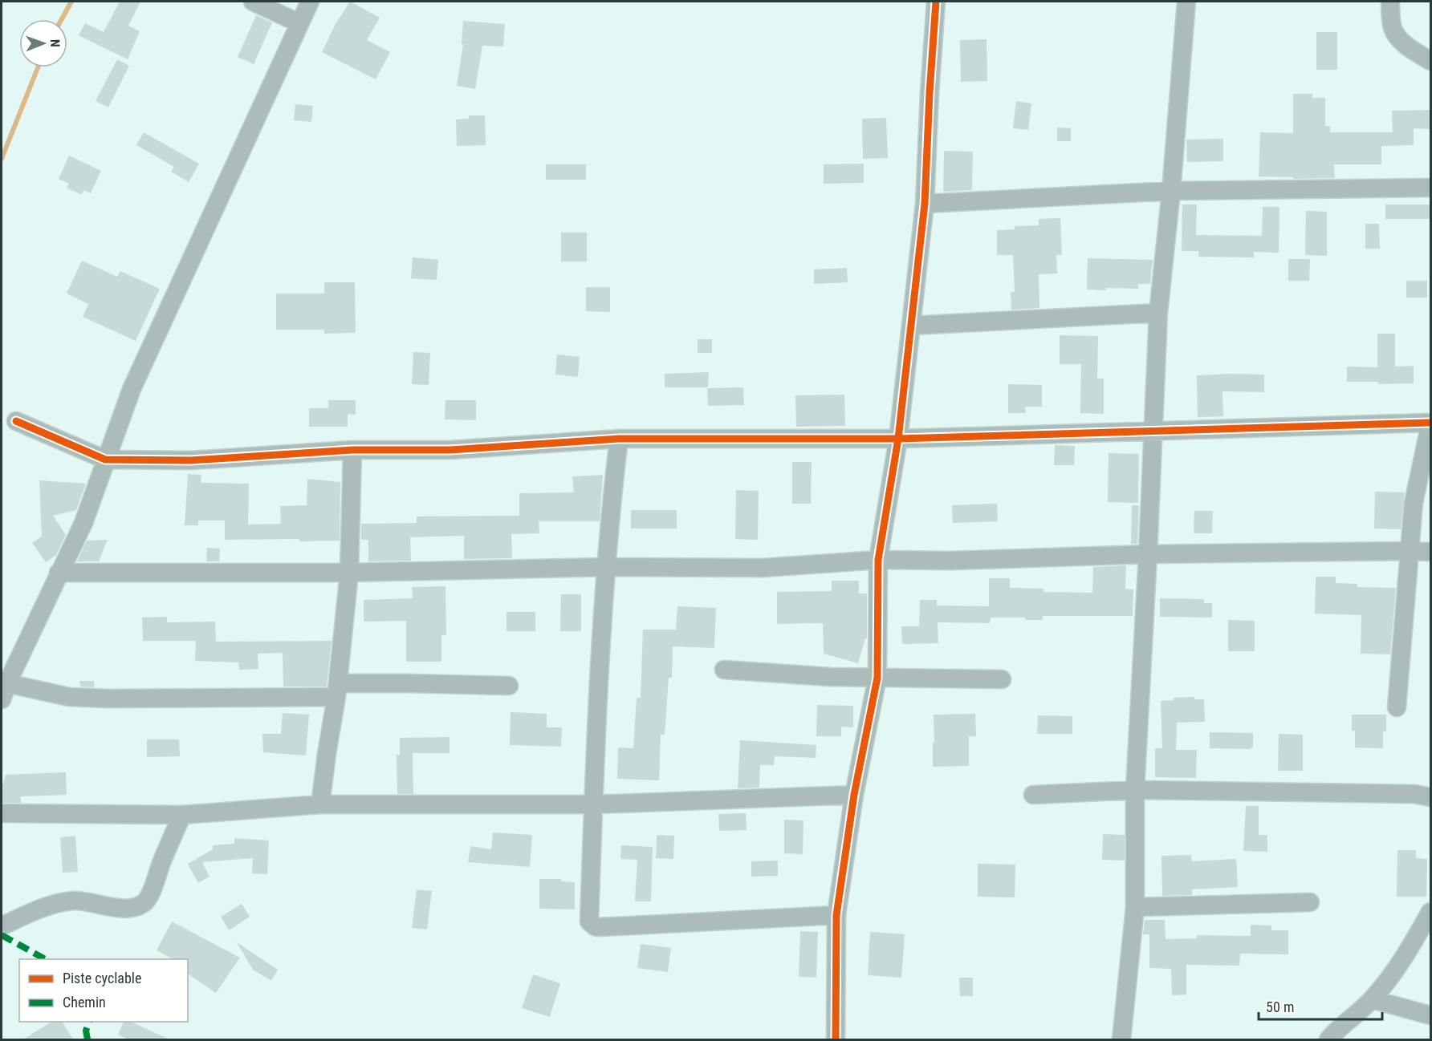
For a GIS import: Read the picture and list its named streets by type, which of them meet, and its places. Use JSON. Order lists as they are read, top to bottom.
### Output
{
  "legend": ["Piste cyclable", "Chemin"],
  "scale_bar": "50 m",
  "north": "right"
}
